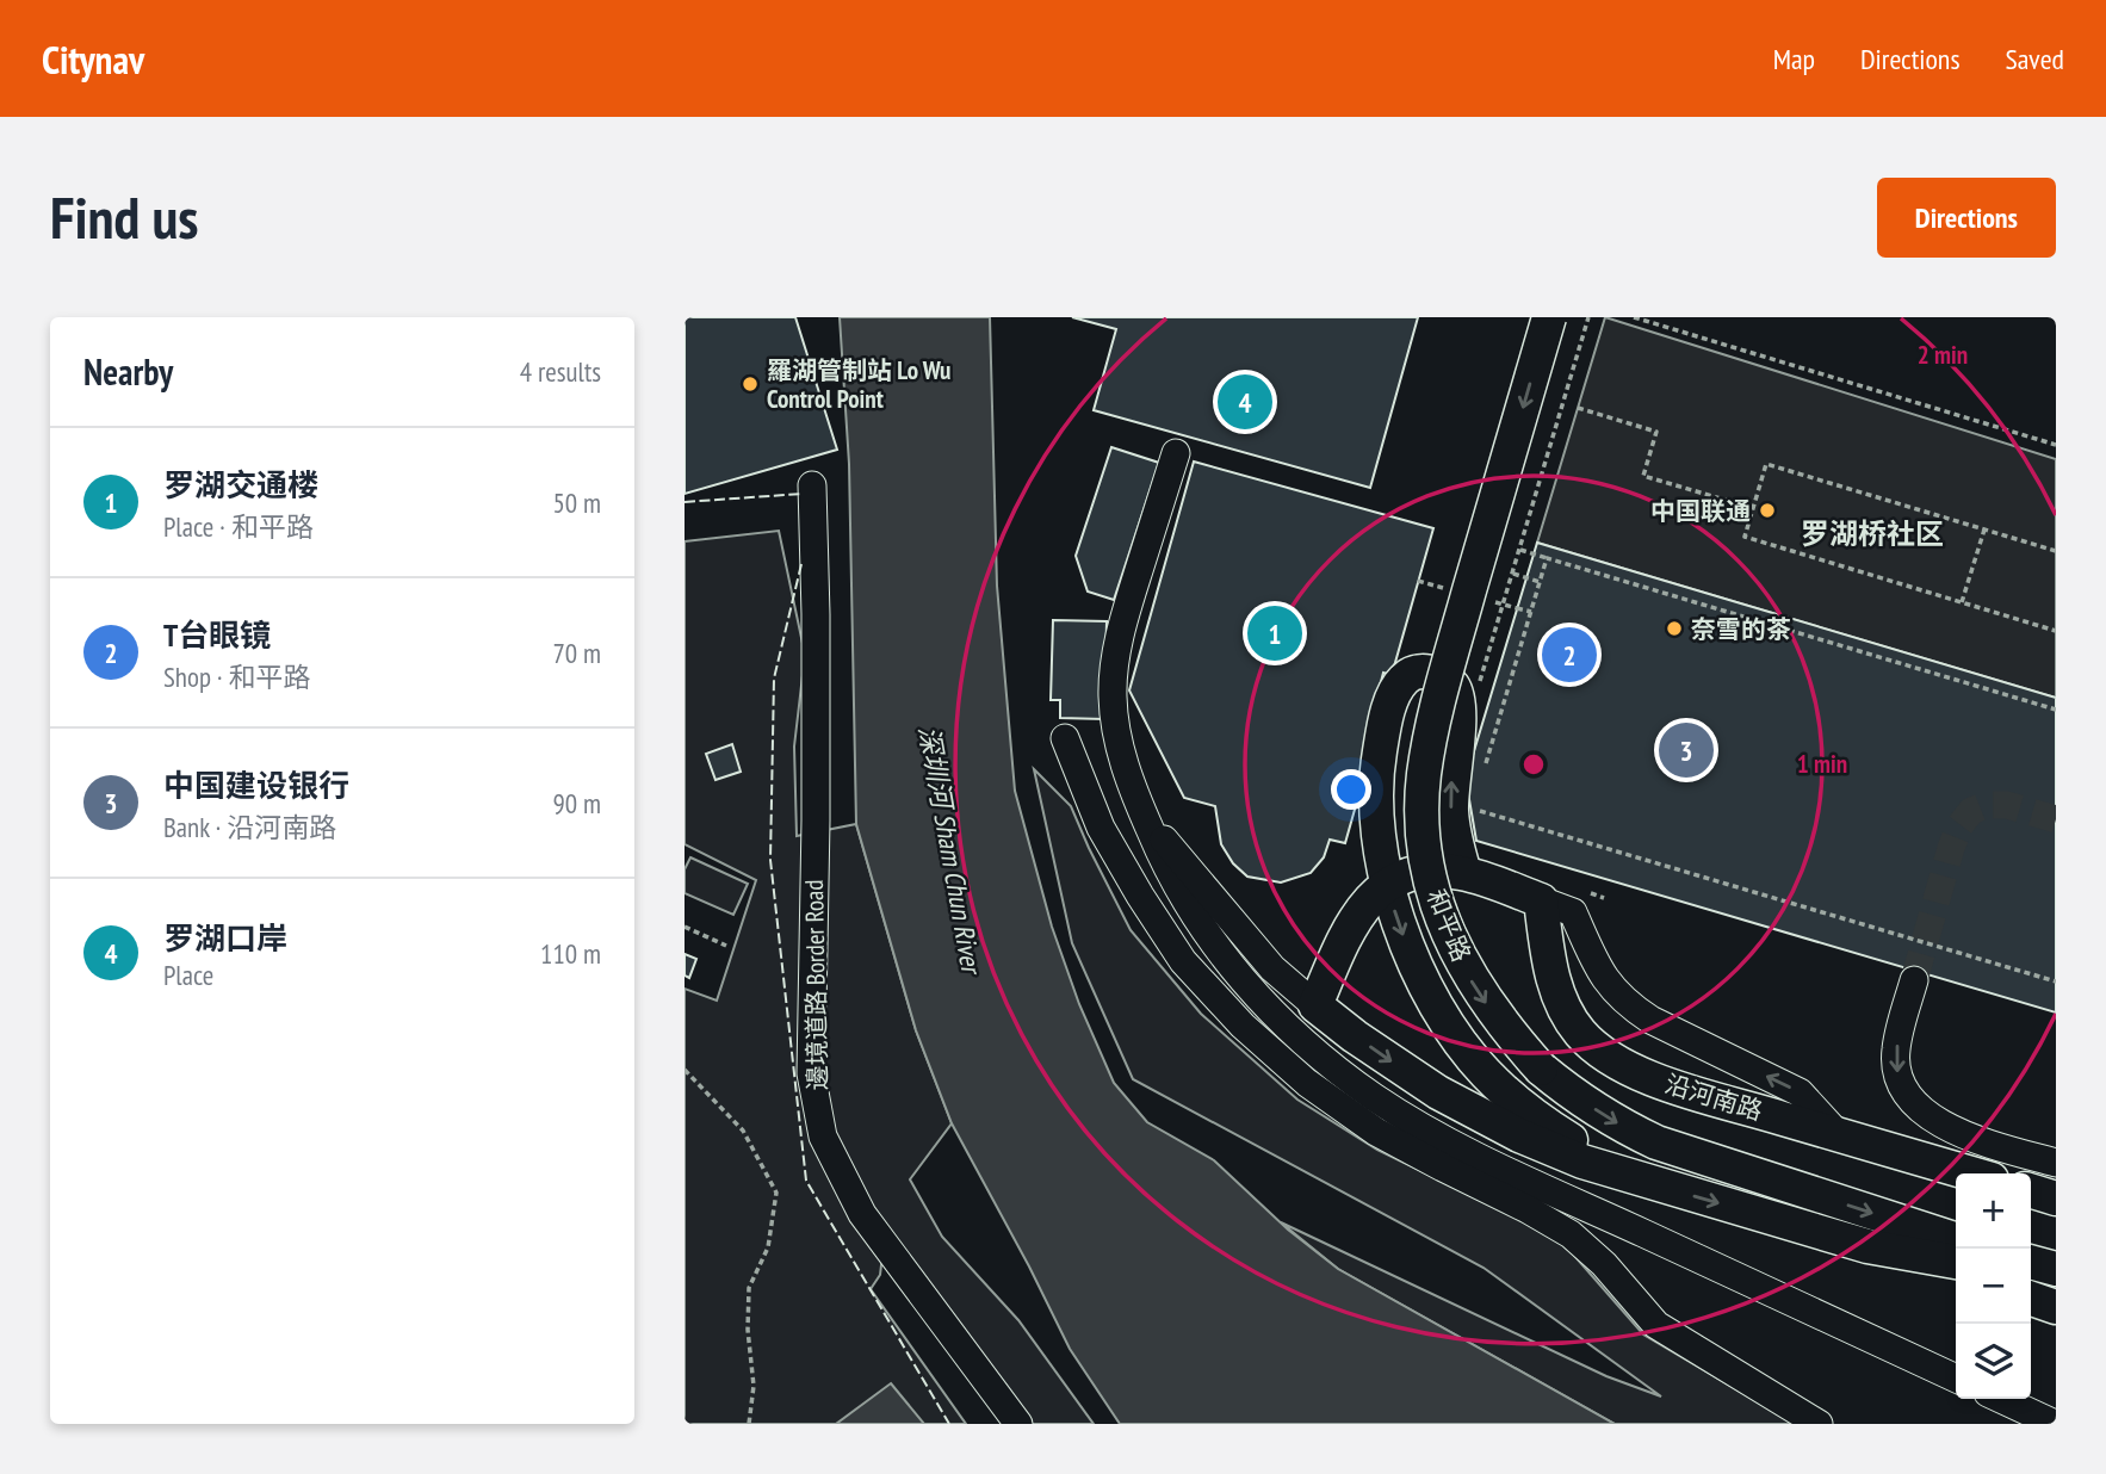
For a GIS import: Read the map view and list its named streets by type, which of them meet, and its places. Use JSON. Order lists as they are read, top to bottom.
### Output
{
  "streets": {
    "main road": ["和平路", "沿河南路"],
    "lane": ["邊境道路 Border Road"]
  },
  "districts": ["罗湖桥社区"],
  "water": ["深圳河 Sham Chun River"],
  "places": ["羅湖管制站 Lo Wu Control Point", "中国联通", "奈雪的茶"],
  "page": {
    "header": "Citynav",
    "nav": ["Map", "Directions", "Saved"],
    "buttons": "Directions",
    "title": "Find us",
    "heading": ["Nearby", "4 results"],
    "pins": [
      "4",
      "1",
      "2",
      "3"
    ],
    "list": [
      {
        "mark": "1",
        "name": "罗湖交通楼",
        "note": "Place · 和平路",
        "value": "50 m"
      },
      {
        "mark": "2",
        "name": "T台眼镜",
        "note": "Shop · 和平路",
        "value": "70 m"
      },
      {
        "mark": "3",
        "name": "中国建设银行",
        "note": "Bank · 沿河南路",
        "value": "90 m"
      },
      {
        "mark": "4",
        "name": "罗湖口岸",
        "note": "Place",
        "value": "110 m"
      }
    ],
    "map_buttons": ["+", "−"]
  },
  "rings": ["2 min", "1 min"]
}
